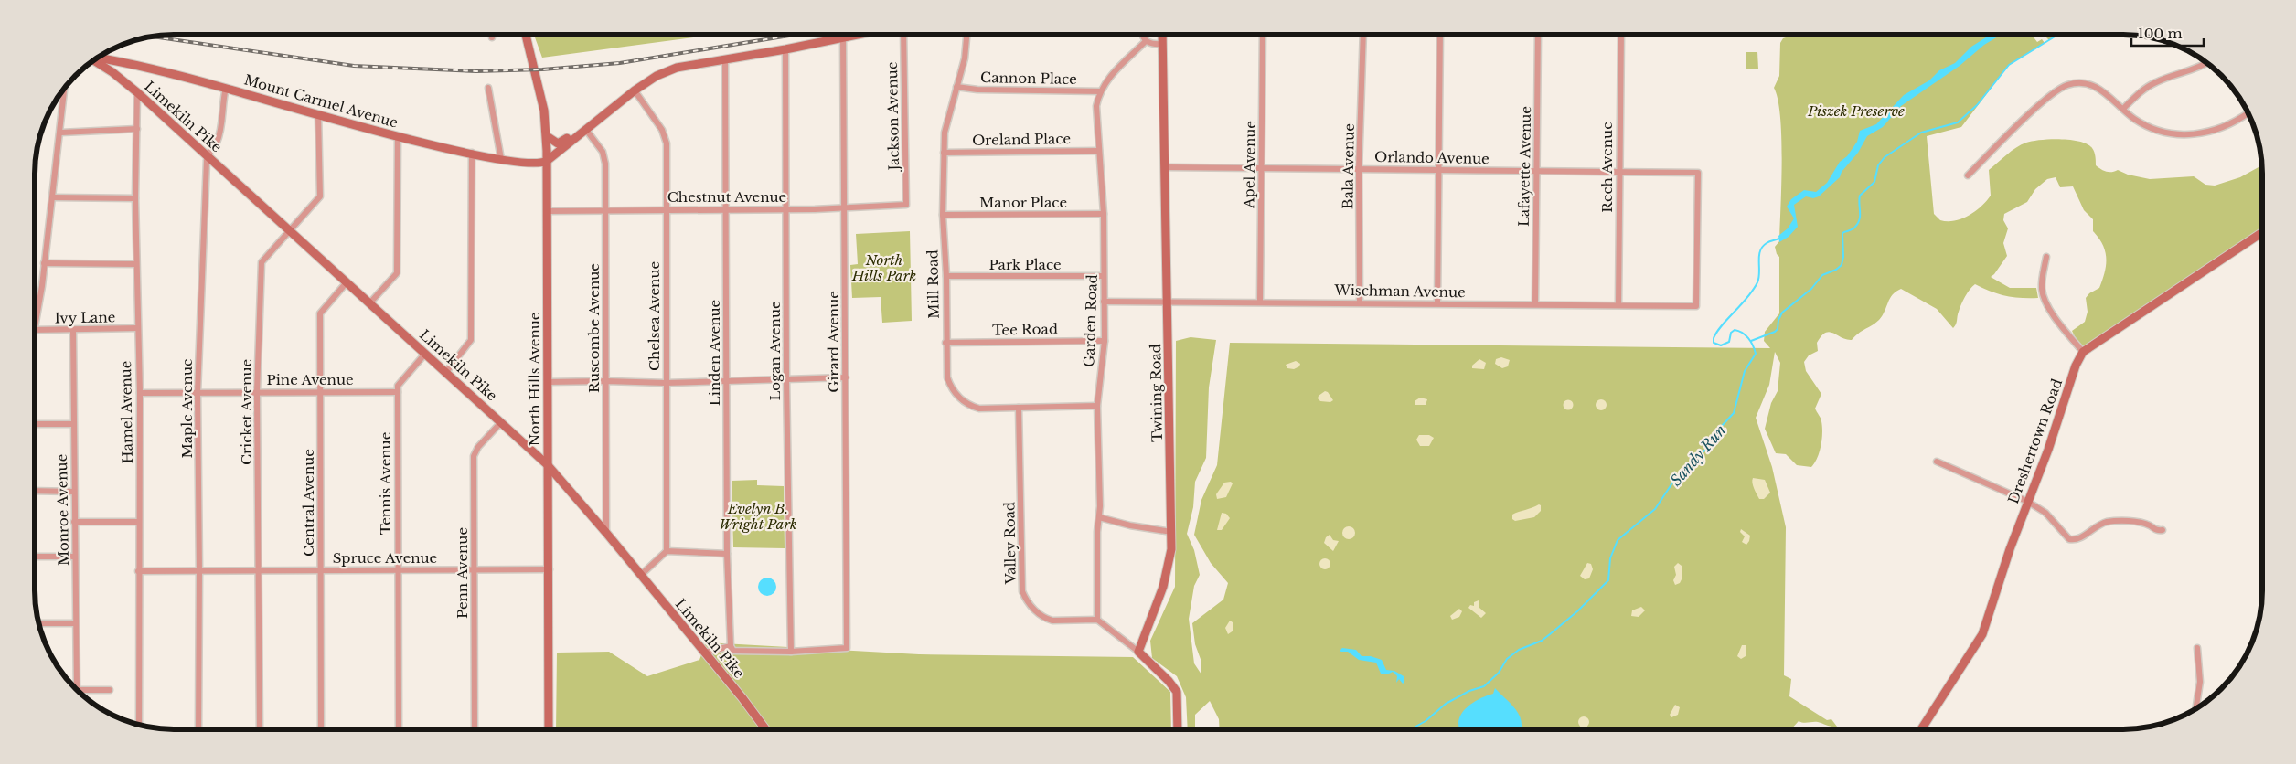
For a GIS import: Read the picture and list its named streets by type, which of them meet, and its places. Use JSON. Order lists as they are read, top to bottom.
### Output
{
  "streets": {
    "street": [
      "Cannon Place",
      "Mount Carmel Avenue",
      "Jackson Avenue",
      "Limekiln Pike",
      "Oreland Place",
      "Orlando Avenue",
      "Apel Avenue",
      "Bala Avenue",
      "Lafayette Avenue",
      "Rech Avenue",
      "Chestnut Avenue",
      "Manor Place",
      "Park Place",
      "Mill Road",
      "Wischman Avenue",
      "Chelsea Avenue",
      "Ivy Lane",
      "Garden Road",
      "Ruscombe Avenue",
      "Tee Road",
      "Girard Avenue",
      "Logan Avenue",
      "Linden Avenue",
      "North Hills Avenue",
      "Pine Avenue",
      "Twining Road",
      "Maple Avenue",
      "Hamel Avenue",
      "Cricket Avenue",
      "Dreshertown Road",
      "Tennis Avenue",
      "Central Avenue",
      "Monroe Avenue",
      "Valley Road",
      "Spruce Avenue",
      "Penn Avenue"
    ]
  },
  "crossings": [
    ["Cannon Place", "Mill Road"],
    ["Cannon Place", "Garden Road"],
    ["Mount Carmel Avenue", "North Hills Avenue"],
    ["Mount Carmel Avenue", "Maple Avenue"],
    ["Mount Carmel Avenue", "Cricket Avenue"],
    ["Jackson Avenue", "Chestnut Avenue"],
    ["Limekiln Pike", "Ruscombe Avenue"],
    ["Limekiln Pike", "North Hills Avenue"],
    ["Limekiln Pike", "Maple Avenue"],
    ["Limekiln Pike", "Hamel Avenue"],
    ["Limekiln Pike", "Cricket Avenue"],
    ["Limekiln Pike", "Central Avenue"],
    ["Limekiln Pike", "Penn Avenue"],
    ["Oreland Place", "Mill Road"],
    ["Oreland Place", "Garden Road"],
    ["Orlando Avenue", "Apel Avenue"],
    ["Orlando Avenue", "Bala Avenue"],
    ["Orlando Avenue", "Lafayette Avenue"],
    ["Orlando Avenue", "Rech Avenue"],
    ["Orlando Avenue", "Wischman Avenue"],
    ["Orlando Avenue", "Twining Road"],
    ["Apel Avenue", "Wischman Avenue"],
    ["Bala Avenue", "Wischman Avenue"],
    ["Lafayette Avenue", "Wischman Avenue"],
    ["Rech Avenue", "Wischman Avenue"],
    ["Chestnut Avenue", "Chelsea Avenue"],
    ["Chestnut Avenue", "Ruscombe Avenue"],
    ["Chestnut Avenue", "Girard Avenue"],
    ["Chestnut Avenue", "Logan Avenue"],
    ["Chestnut Avenue", "Linden Avenue"],
    ["Chestnut Avenue", "North Hills Avenue"],
    ["Manor Place", "Mill Road"],
    ["Manor Place", "Garden Road"],
    ["Park Place", "Mill Road"],
    ["Park Place", "Garden Road"],
    ["Mill Road", "Garden Road"],
    ["Mill Road", "Tee Road"],
    ["Mill Road", "Valley Road"],
    ["Wischman Avenue", "Garden Road"],
    ["Wischman Avenue", "Twining Road"],
    ["Ivy Lane", "Hamel Avenue"],
    ["Ivy Lane", "Monroe Avenue"],
    ["Garden Road", "Tee Road"],
    ["Garden Road", "Valley Road"],
    ["Girard Avenue", "Logan Avenue"],
    ["North Hills Avenue", "Spruce Avenue"],
    ["Pine Avenue", "Maple Avenue"],
    ["Pine Avenue", "Hamel Avenue"],
    ["Pine Avenue", "Cricket Avenue"],
    ["Pine Avenue", "Tennis Avenue"],
    ["Pine Avenue", "Central Avenue"],
    ["Maple Avenue", "Spruce Avenue"],
    ["Hamel Avenue", "Spruce Avenue"],
    ["Cricket Avenue", "Spruce Avenue"],
    ["Tennis Avenue", "Spruce Avenue"],
    ["Central Avenue", "Spruce Avenue"],
    ["Spruce Avenue", "Penn Avenue"]
  ],
  "water": ["Sandy Run"],
  "parks": ["Piszek Preserve", "North Hills Park", "Evelyn B. Wright Park"],
  "scale_bar": "100 m"
}
